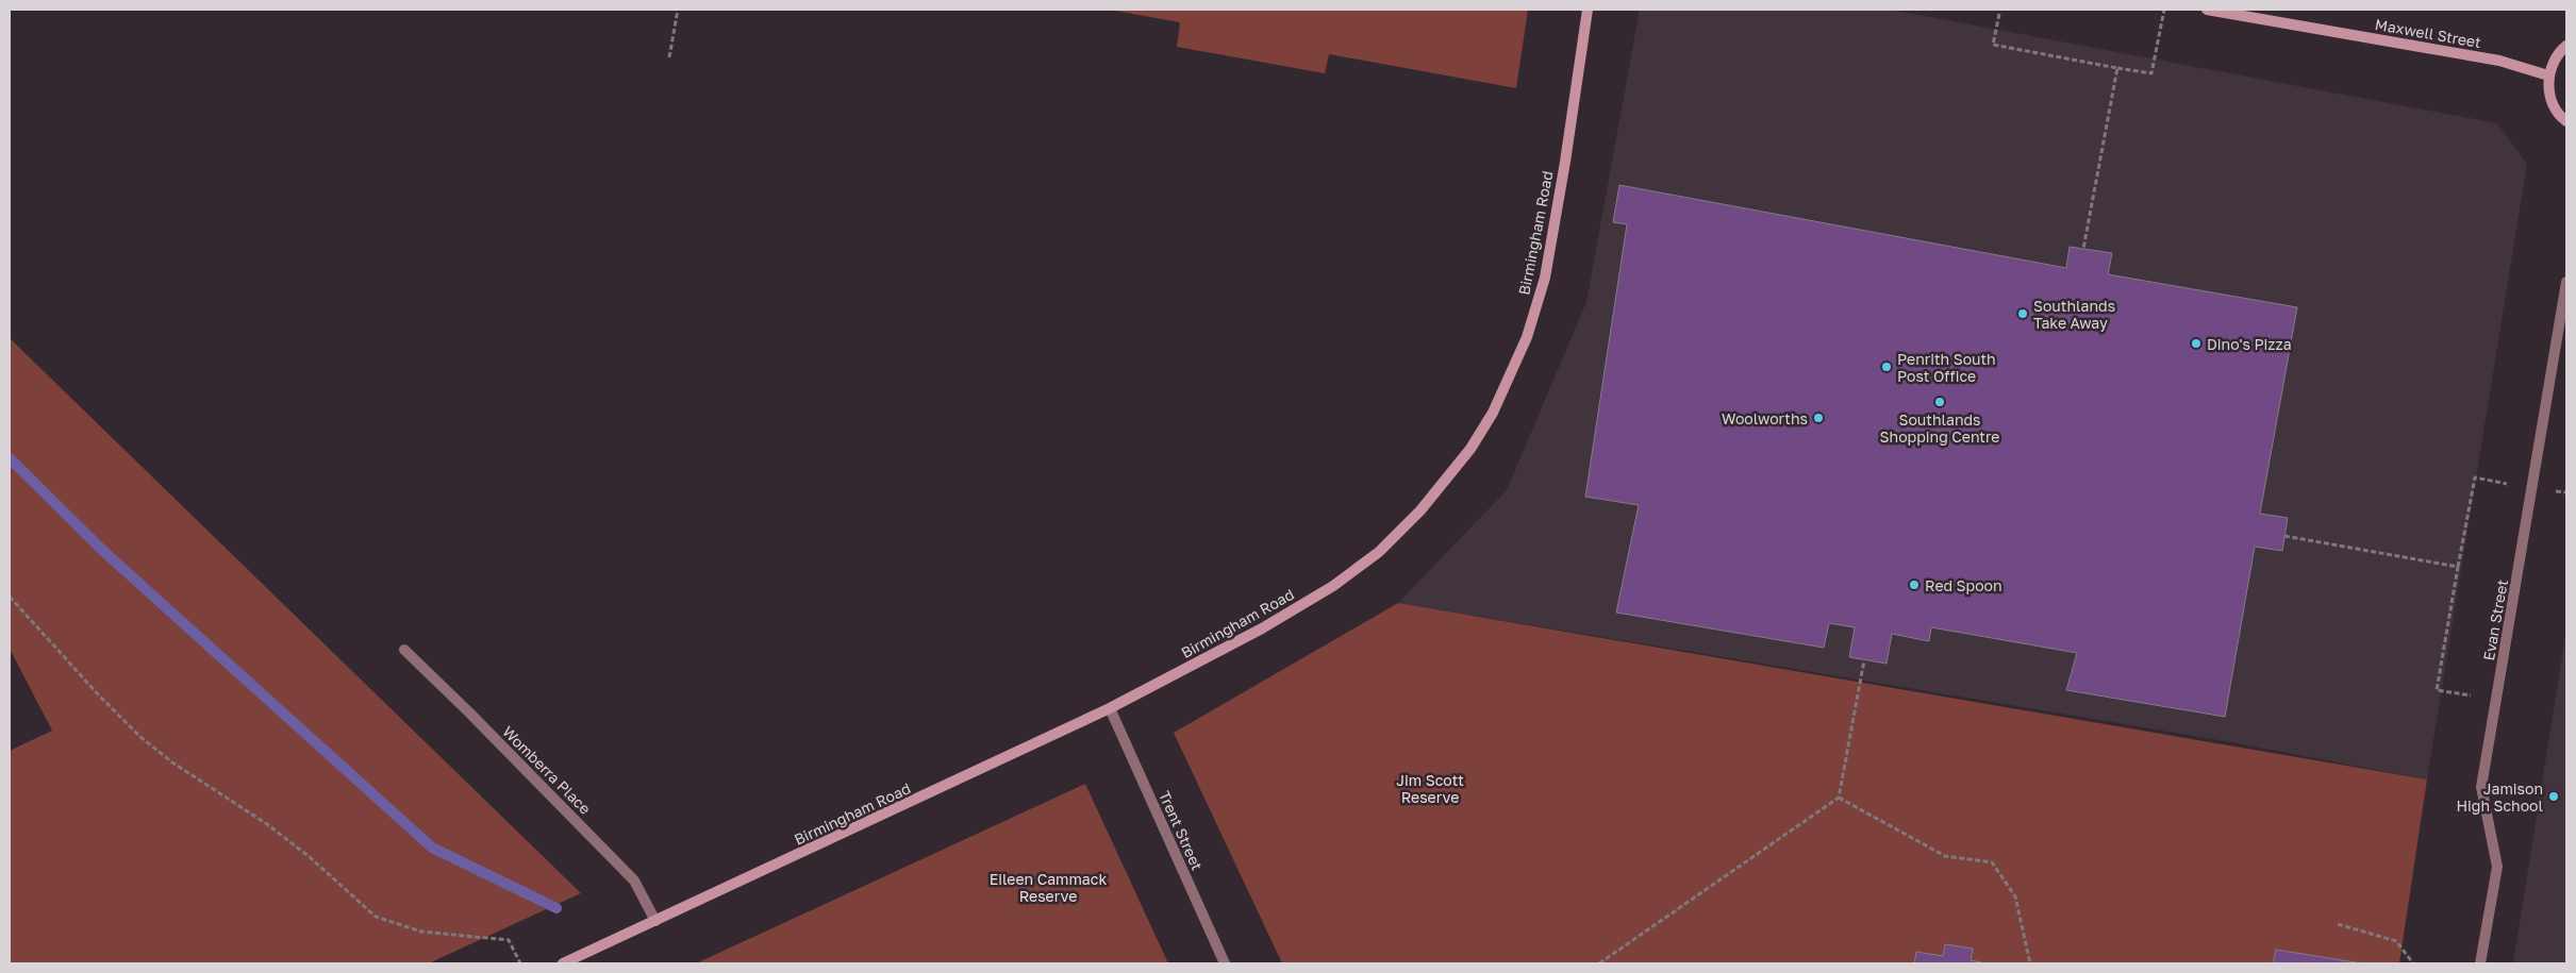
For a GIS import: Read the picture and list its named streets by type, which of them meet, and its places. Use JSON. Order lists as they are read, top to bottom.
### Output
{
  "streets": {
    "street": [
      "Maxwell Street",
      "Birmingham Road",
      "Evan Street",
      "Womberra Place",
      "Trent Street"
    ]
  },
  "crossings": [
    ["Birmingham Road", "Womberra Place"],
    ["Birmingham Road", "Trent Street"]
  ],
  "parks": ["Jim Scott Reserve", "Eileen Cammack Reserve"],
  "places": [
    "Southlands Take Away",
    "Dino's Pizza",
    "Penrith South Post Office",
    "Southlands Shopping Centre",
    "Woolworths",
    "Red Spoon",
    "Jamison High School"
  ]
}
